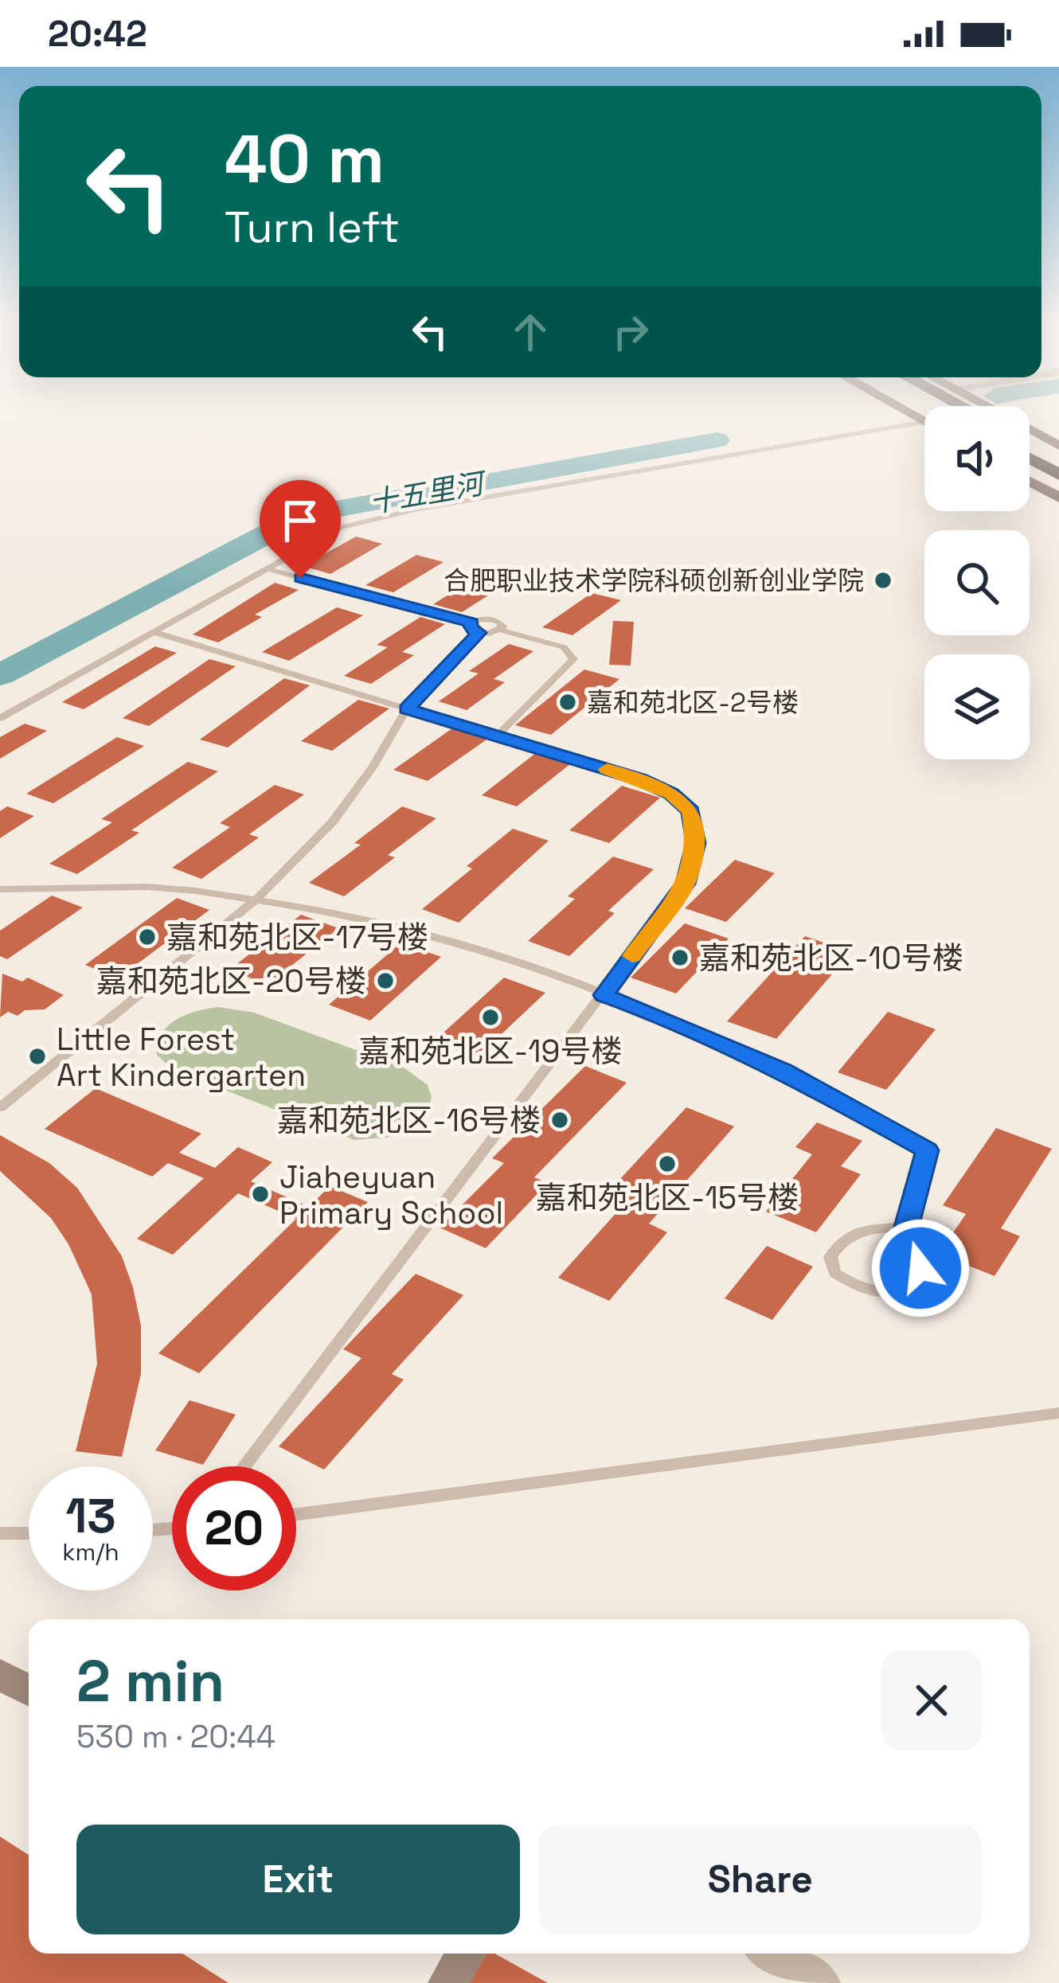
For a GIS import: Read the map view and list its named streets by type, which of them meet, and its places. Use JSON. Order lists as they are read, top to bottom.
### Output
{
  "water": ["十五里河"],
  "places": [
    "合肥职业技术学院科硕创新创业学院",
    "嘉和苑北区-2号楼",
    "嘉和苑北区-17号楼",
    "嘉和苑北区-10号楼",
    "嘉和苑北区-20号楼",
    "嘉和苑北区-19号楼",
    "Little Forest Art Kindergarten",
    "嘉和苑北区-16号楼",
    "嘉和苑北区-15号楼",
    "Jiaheyuan Primary School"
  ],
  "page": {
    "status": "20:42",
    "turn": ["40 m", "Turn left"],
    "speed": "13 km/h",
    "limit": "20",
    "heading": ["2 min", "530 m · 20:44"],
    "buttons": ["Exit", "Share"]
  }
}
